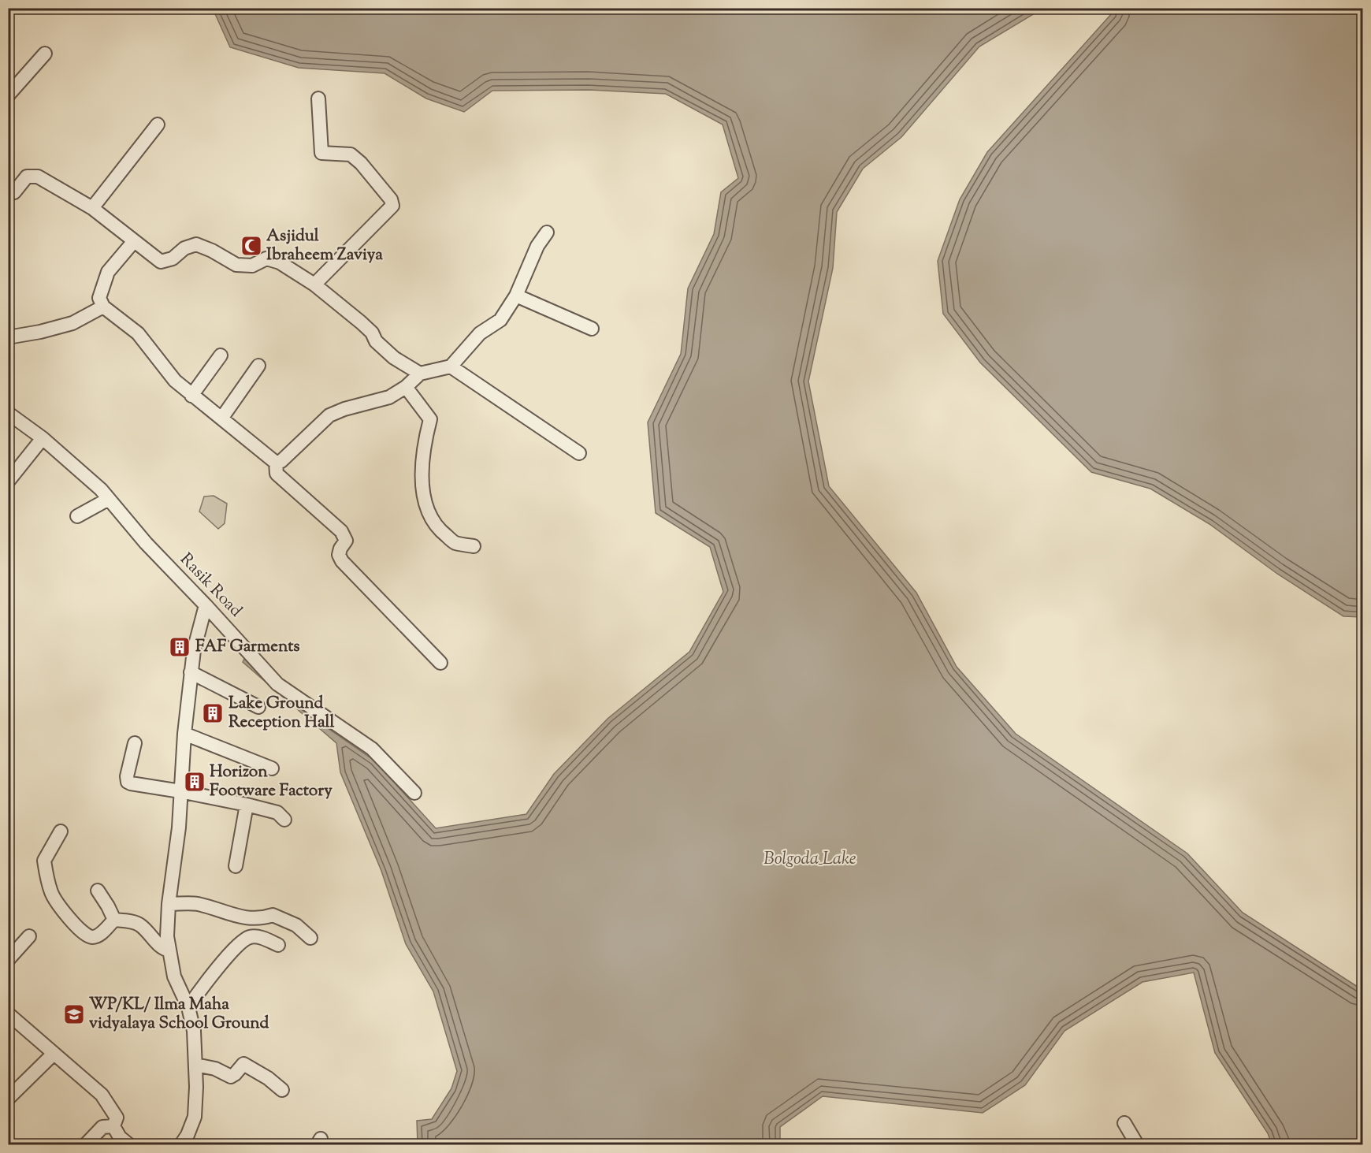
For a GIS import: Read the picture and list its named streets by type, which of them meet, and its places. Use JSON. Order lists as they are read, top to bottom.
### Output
{
  "streets": {
    "street": ["Rasik Road"]
  },
  "water": ["Bolgoda_Lake"],
  "places": {
    "mosque": ["Asjidul Ibraheem Zaviya"],
    "building": ["FAF Garments", "Lake Ground Reception Hall", "Horizon Footware Factory"],
    "school or university": ["WP/KL/ Ilma Maha vidyalaya School Ground"]
  }
}
